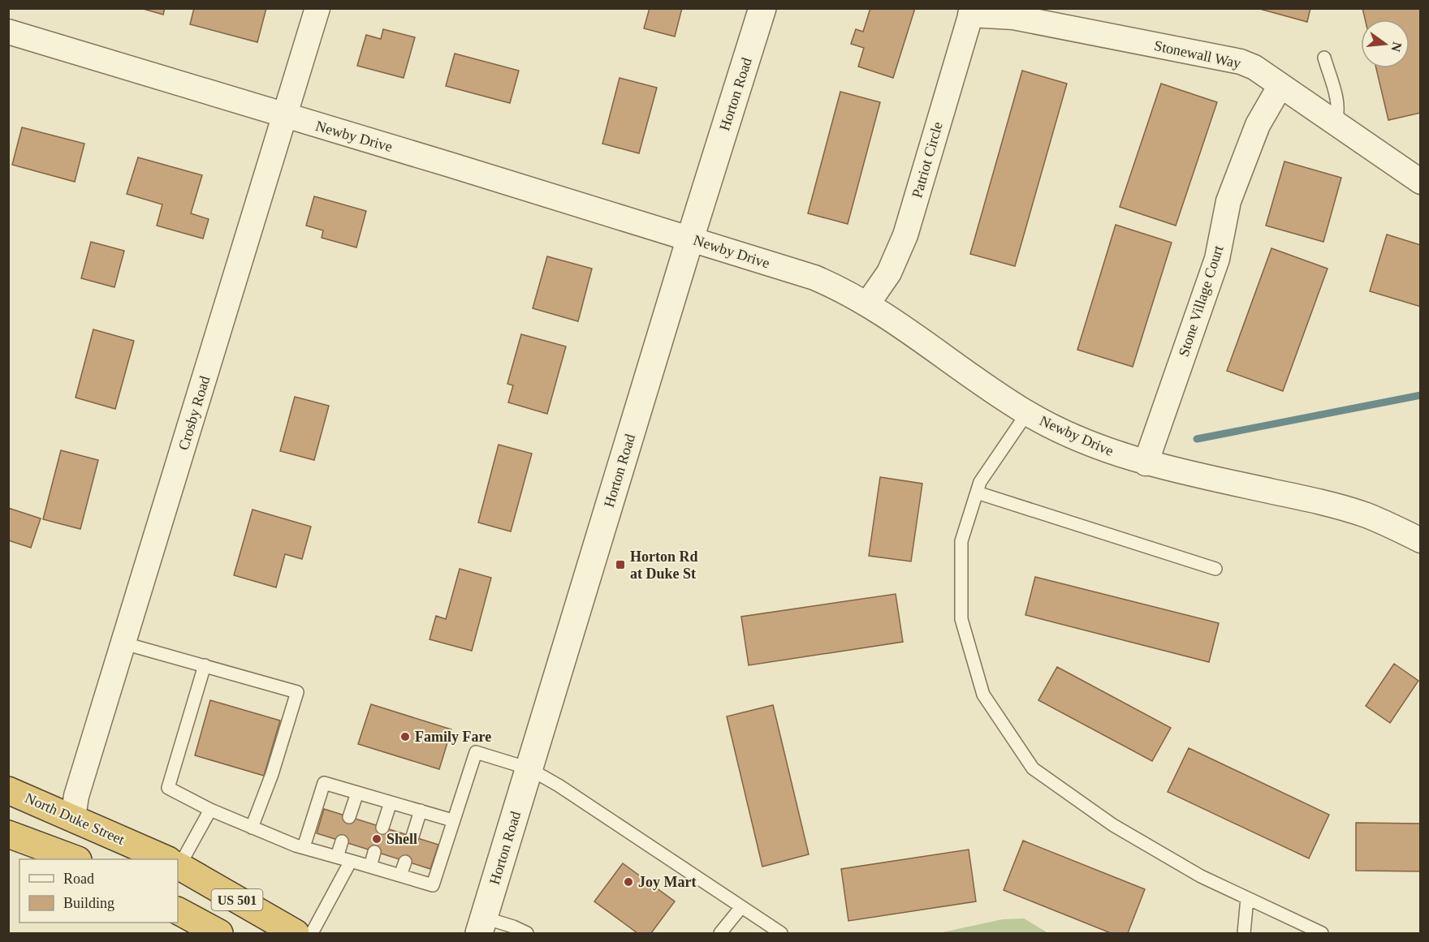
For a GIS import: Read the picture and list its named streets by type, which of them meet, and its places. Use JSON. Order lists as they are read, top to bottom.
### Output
{
  "streets": {
    "highway": ["North Duke Street", "US 501"],
    "street": [
      "Stonewall Way",
      "Horton Road",
      "Newby Drive",
      "Patriot Circle",
      "Stone Village Court",
      "Crosby Road"
    ]
  },
  "crossings": [
    ["Stonewall Way", "Patriot Circle"],
    ["Stonewall Way", "Stone Village Court"],
    ["Horton Road", "Newby Drive"],
    ["Newby Drive", "Patriot Circle"],
    ["Newby Drive", "Stone Village Court"],
    ["Newby Drive", "Crosby Road"],
    ["Crosby Road", "North Duke Street"]
  ],
  "places": {
    "transit": ["Horton Rd at Duke St"],
    "other": ["Family Fare", "Shell", "Joy Mart"]
  },
  "legend": ["Road", "Building"],
  "north": "right"
}
